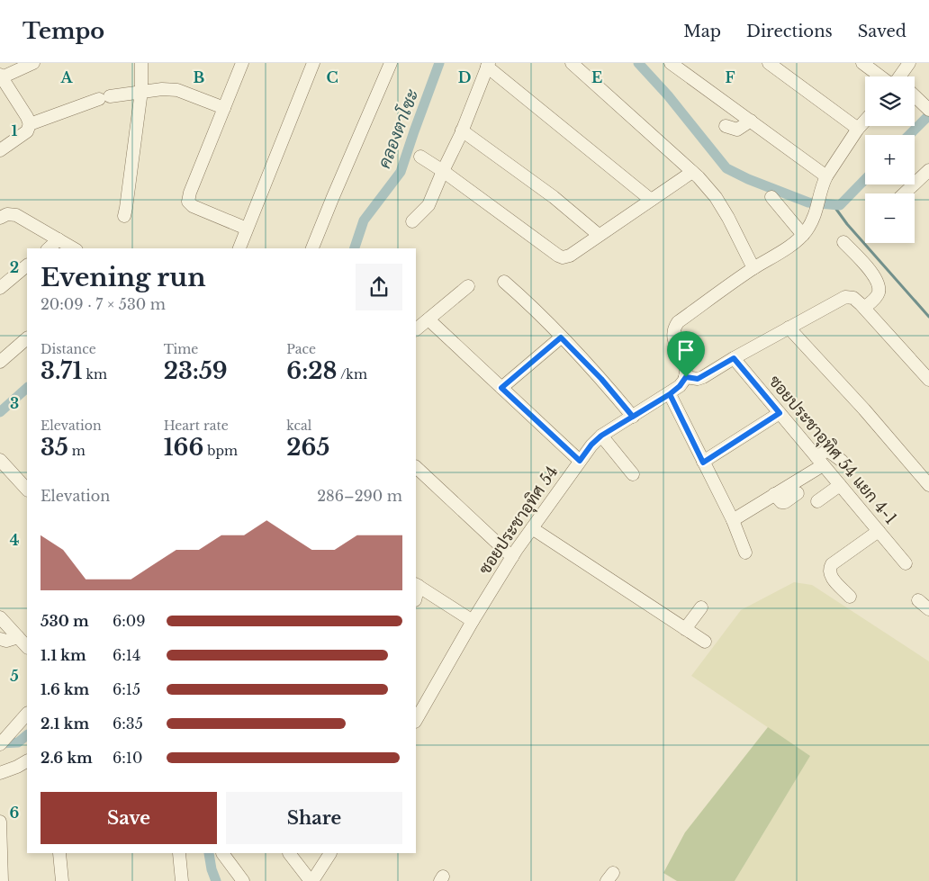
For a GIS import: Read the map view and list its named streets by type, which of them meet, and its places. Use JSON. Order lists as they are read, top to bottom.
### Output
{
  "streets": {
    "street": ["ซอยประชาอุทิศ 54 แยก 4-1", "ซอยประชาอุทิศ 54"]
  },
  "water": ["คลองตาโซะ"],
  "page": {
    "header": "Tempo",
    "nav": ["Map", "Directions", "Saved"],
    "map_buttons": ["+", "−"],
    "heading": ["Evening run", "20:09 · 7 × 530 m"],
    "stats": [
      ["Distance", "3.71 km"],
      ["Time", "23:59"],
      ["Pace", "6:28 /km"],
      ["Elevation", "35 m"],
      ["Heart rate", "166 bpm"],
      ["kcal", "265"]
    ],
    "chart": ["Elevation", "286–290 m"],
    "list": [
      {
        "name": "530 m",
        "note": "6:09"
      },
      {
        "name": "1.1 km",
        "note": "6:14"
      },
      {
        "name": "1.6 km",
        "note": "6:15"
      },
      {
        "name": "2.1 km",
        "note": "6:35"
      },
      {
        "name": "2.6 km",
        "note": "6:10"
      }
    ],
    "buttons": ["Save", "Share"]
  },
  "grid": {
    "columns": [
      "A",
      "B",
      "C",
      "D",
      "E",
      "F"
    ],
    "rows": [
      "1",
      "2",
      "3",
      "4",
      "5",
      "6"
    ]
  }
}
